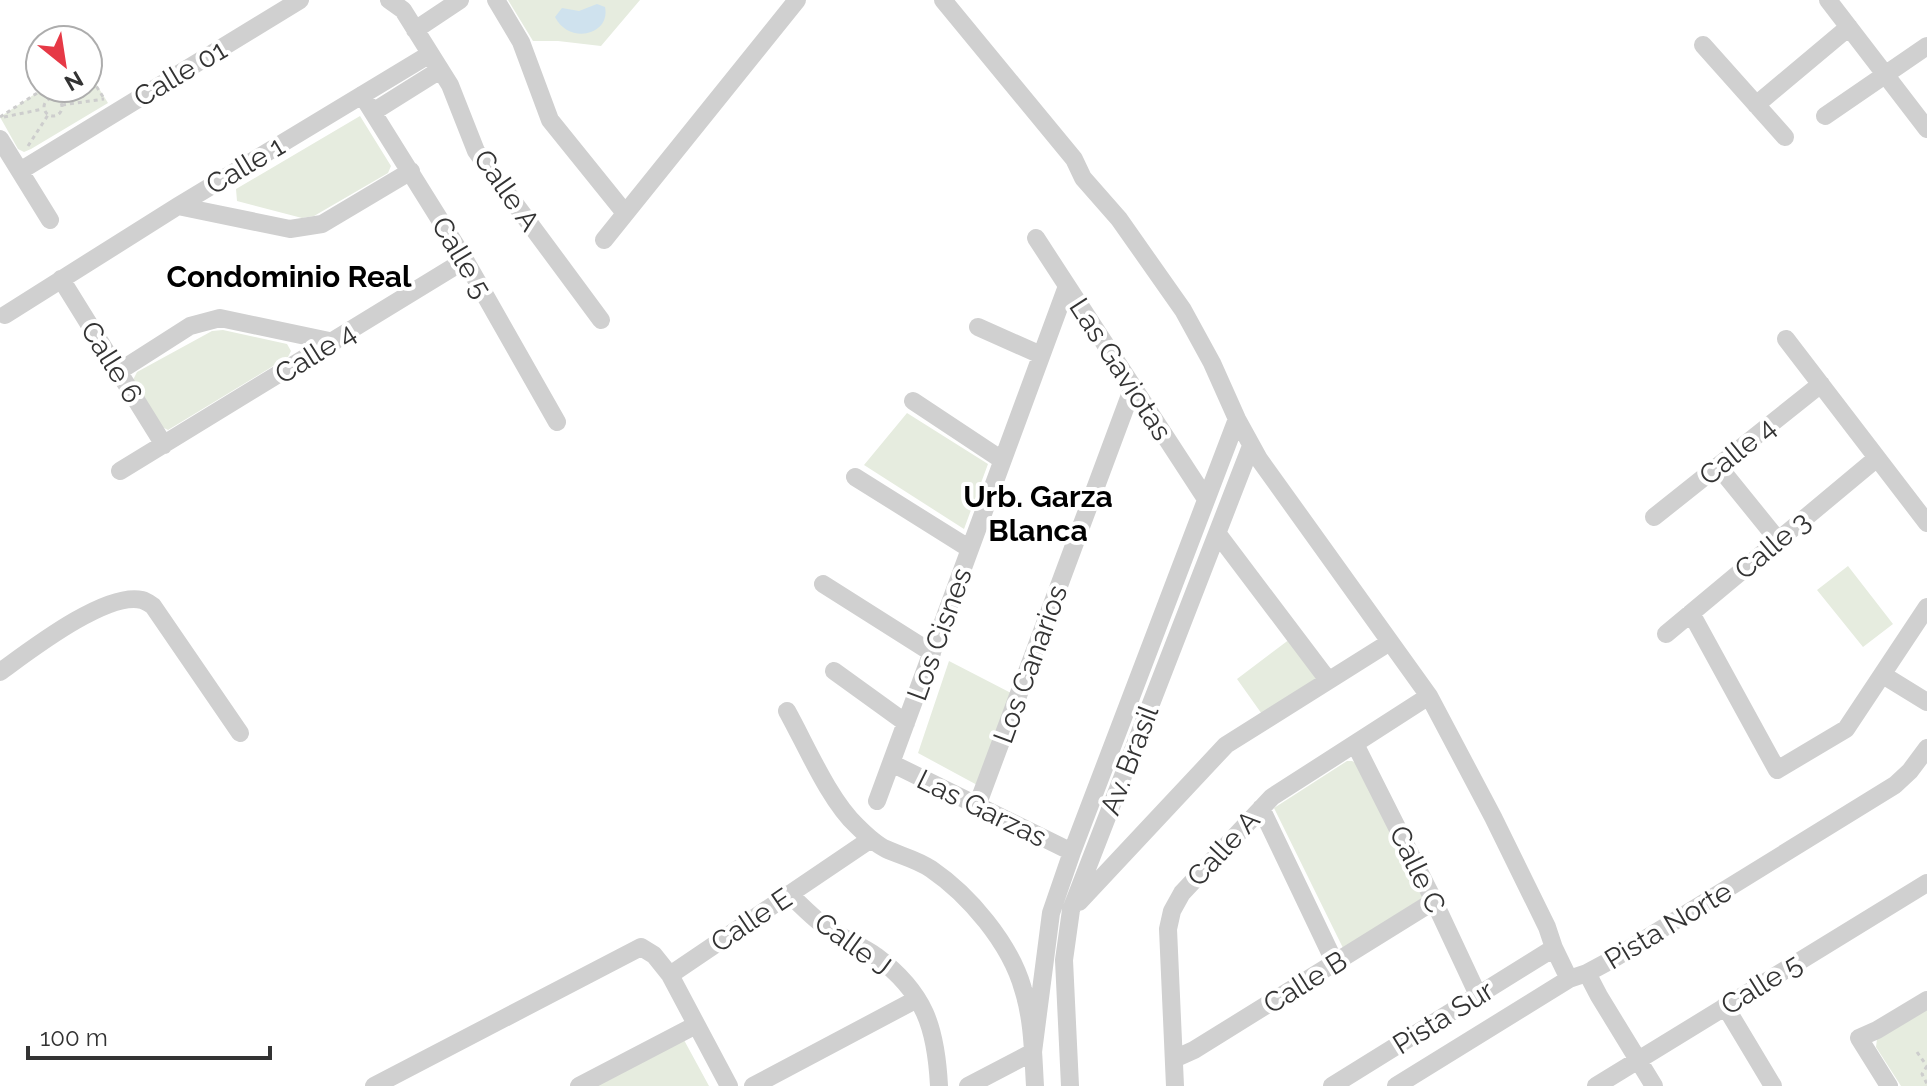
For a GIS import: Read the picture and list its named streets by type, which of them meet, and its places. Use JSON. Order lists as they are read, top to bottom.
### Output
{
  "streets": {
    "street": [
      "Calle 01",
      "Calle 1",
      "Calle A",
      "Calle 5",
      "Calle 4",
      "Calle 6",
      "Las Gaviotas",
      "Calle 3",
      "Los Cisnes",
      "Los Canarios",
      "Av. Brasil",
      "Las Garzas",
      "Calle C",
      "Calle E",
      "Pista Norte",
      "Calle J",
      "Calle B",
      "Pista Sur"
    ]
  },
  "crossings": [
    ["Calle 1", "Calle A"],
    ["Calle 1", "Calle 5"],
    ["Calle 1", "Calle 6"],
    ["Calle A", "Calle C"],
    ["Calle A", "Calle B"],
    ["Calle 5", "Calle 4"],
    ["Calle 4", "Calle 6"],
    ["Las Gaviotas", "Los Cisnes"],
    ["Las Gaviotas", "Los Canarios"],
    ["Las Gaviotas", "Av. Brasil"],
    ["Los Cisnes", "Las Garzas"],
    ["Los Canarios", "Las Garzas"],
    ["Av. Brasil", "Las Garzas"],
    ["Calle C", "Calle B"],
    ["Calle C", "Pista Sur"],
    ["Calle E", "Calle J"]
  ],
  "districts": ["Condominio Real", "Urb. Garza Blanca"],
  "scale_bar": "100 m",
  "north": "bottom right"
}
